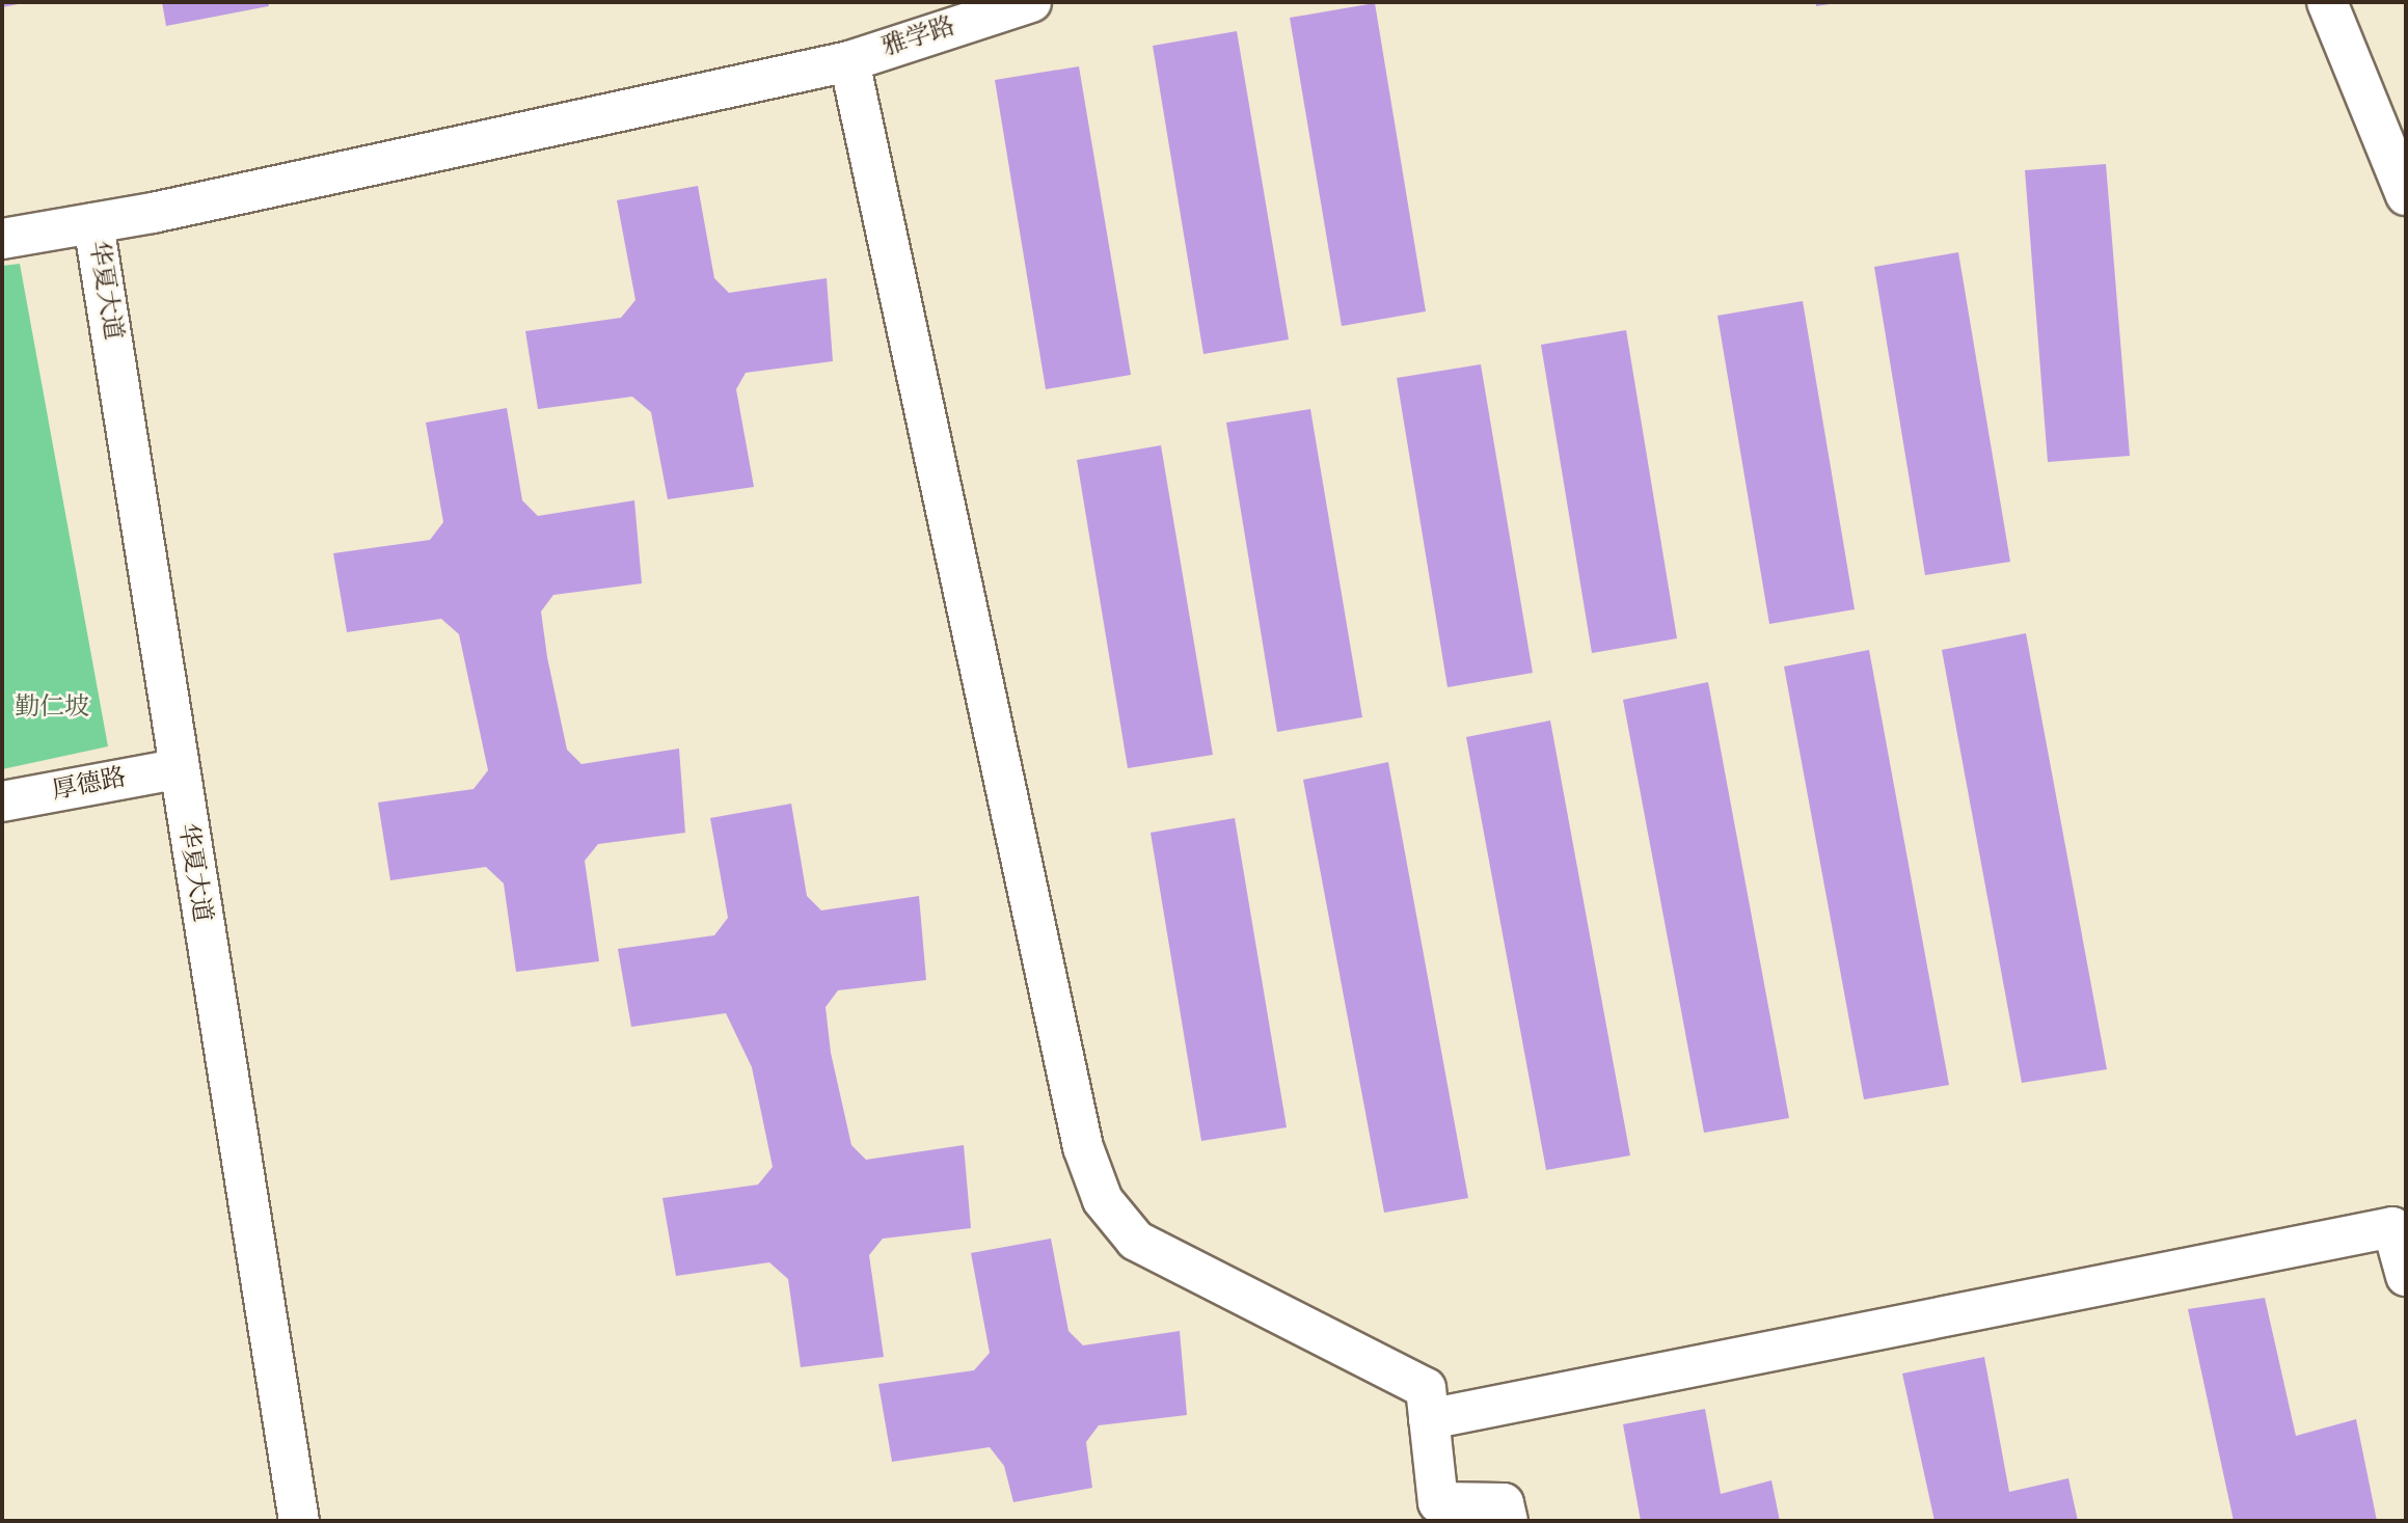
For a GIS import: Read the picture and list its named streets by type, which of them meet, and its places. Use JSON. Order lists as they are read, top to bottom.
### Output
{
  "streets": {
    "street": ["雅学路", "华夏大道", "厚德路"]
  },
  "crossings": [
    ["雅学路", "华夏大道"],
    ["华夏大道", "厚德路"]
  ],
  "parks": ["勤仁坡"]
}
